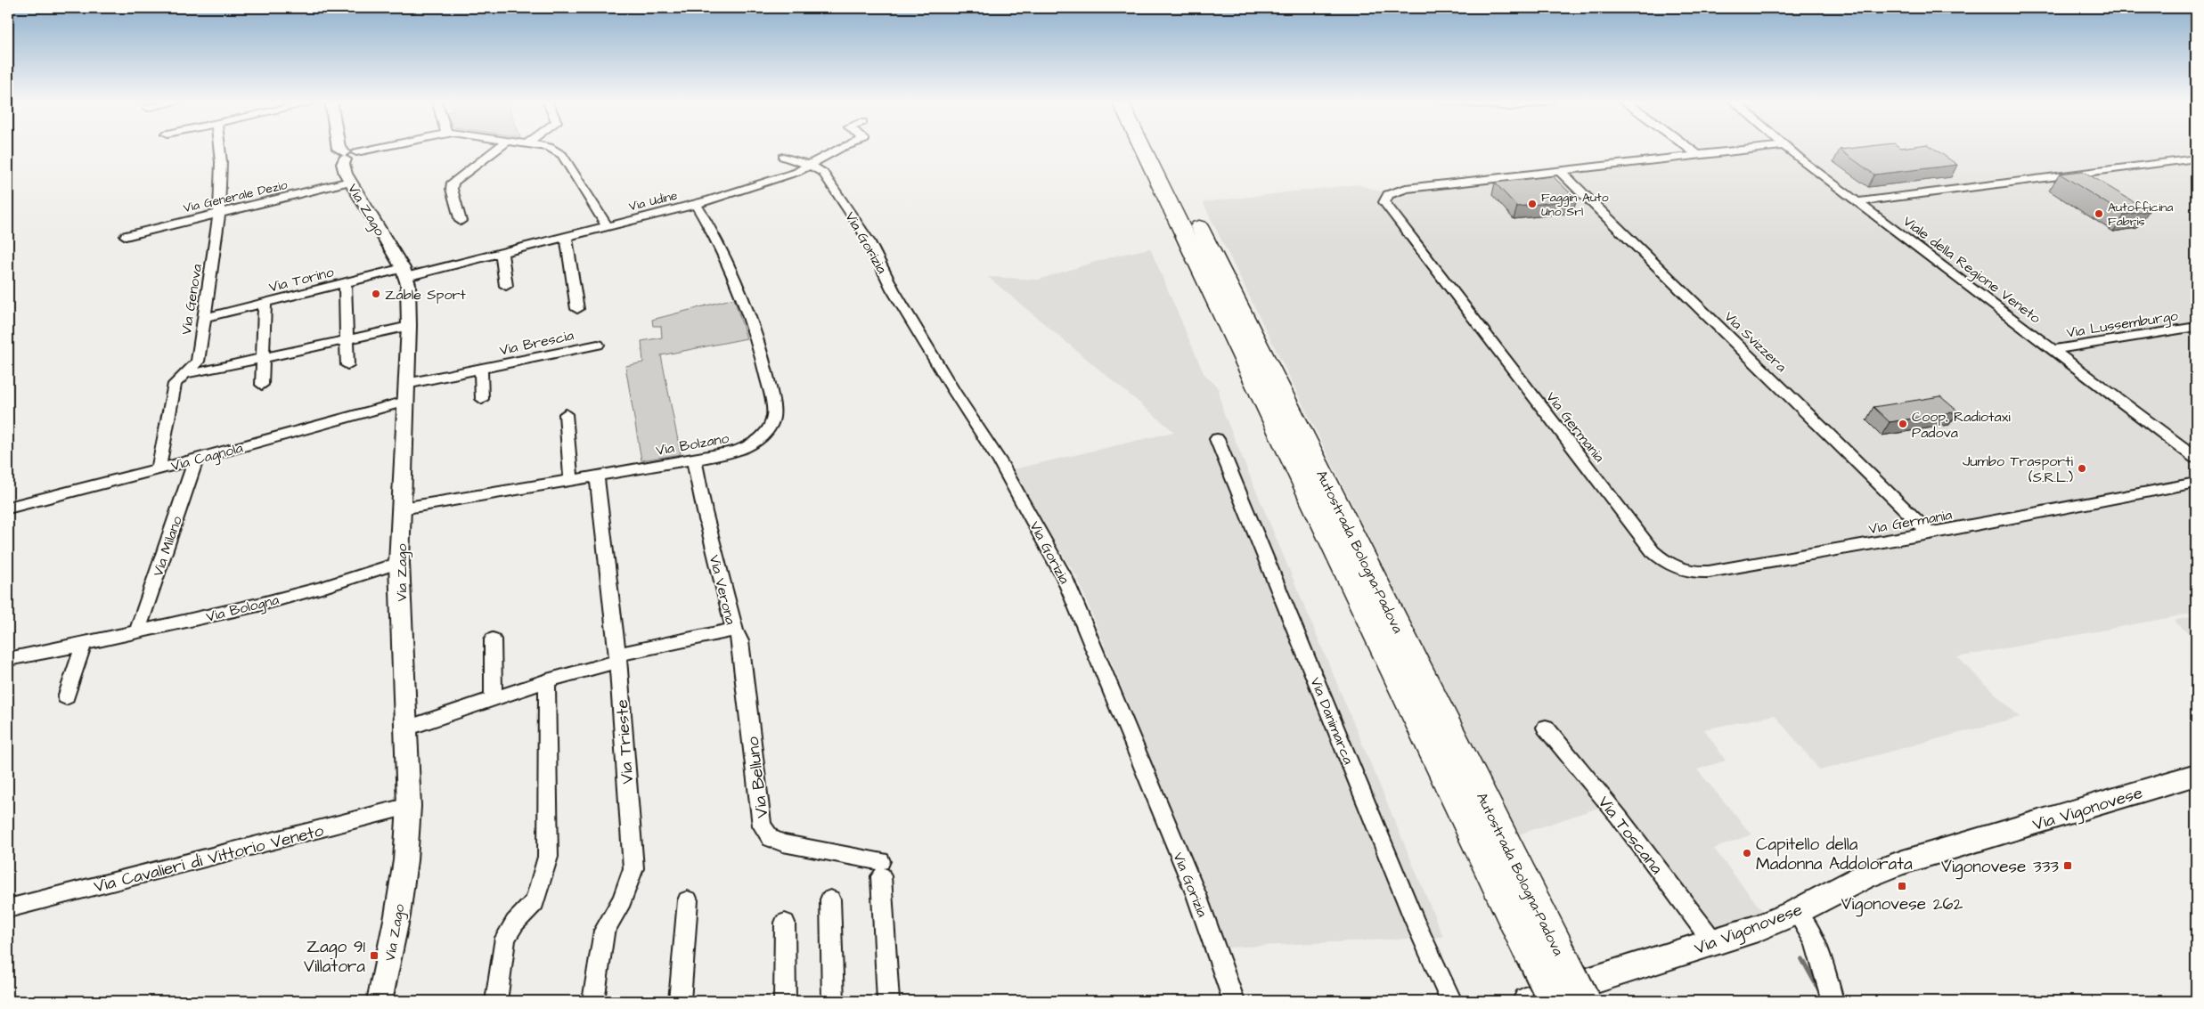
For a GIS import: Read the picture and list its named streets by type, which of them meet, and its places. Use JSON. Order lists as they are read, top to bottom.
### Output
{
  "streets": {
    "highway": ["Autostrada Bologna-Padova"],
    "main road": ["Via Vigonovese"],
    "street": [
      "Via Generale Dezio",
      "Via Udine",
      "Via Zago",
      "Via Gorizia",
      "Viale della Regione Veneto",
      "Via Torino",
      "Via Genova",
      "Via Lussemburgo",
      "Via Svizzera",
      "Via Brescia",
      "Via Germania",
      "Via Bolzano",
      "Via Cagnola",
      "Via Milano",
      "Via Verona",
      "Via Bologna",
      "Via Danimarca",
      "Via Trieste",
      "Via Belluno",
      "Via Toscana",
      "Via Cavalieri di Vittorio Veneto"
    ]
  },
  "crossings": [
    ["Via Generale Dezio", "Via Zago"],
    ["Via Generale Dezio", "Via Genova"],
    ["Via Udine", "Via Zago"],
    ["Via Udine", "Via Gorizia"],
    ["Via Udine", "Via Torino"],
    ["Via Udine", "Via Bolzano"],
    ["Via Zago", "Via Torino"],
    ["Via Zago", "Via Brescia"],
    ["Via Zago", "Via Bolzano"],
    ["Via Zago", "Via Cagnola"],
    ["Via Zago", "Via Verona"],
    ["Via Zago", "Via Bologna"],
    ["Via Zago", "Via Cavalieri di Vittorio Veneto"],
    ["Viale della Regione Veneto", "Via Lussemburgo"],
    ["Via Torino", "Via Genova"],
    ["Via Genova", "Via Cagnola"],
    ["Via Svizzera", "Via Germania"],
    ["Via Brescia", "Via Cagnola"],
    ["Via Bolzano", "Via Verona"],
    ["Via Bolzano", "Via Trieste"],
    ["Via Cagnola", "Via Milano"],
    ["Via Milano", "Via Bologna"],
    ["Via Verona", "Via Trieste"],
    ["Via Verona", "Via Belluno"],
    ["Via Vigonovese", "Via Toscana"]
  ],
  "places": {
    "other": [
      "Faggin Auto Uno Srl",
      "Autofficina Fabris",
      "Zable Sport",
      "Coop. Radiotaxi Padova",
      "Jumbo Trasporti (S.R.L.)",
      "Capitello della Madonna Addolorata"
    ],
    "transit": ["Vigonovese 333", "Vigonovese 262", "Zago 91 Villatora"]
  }
}
